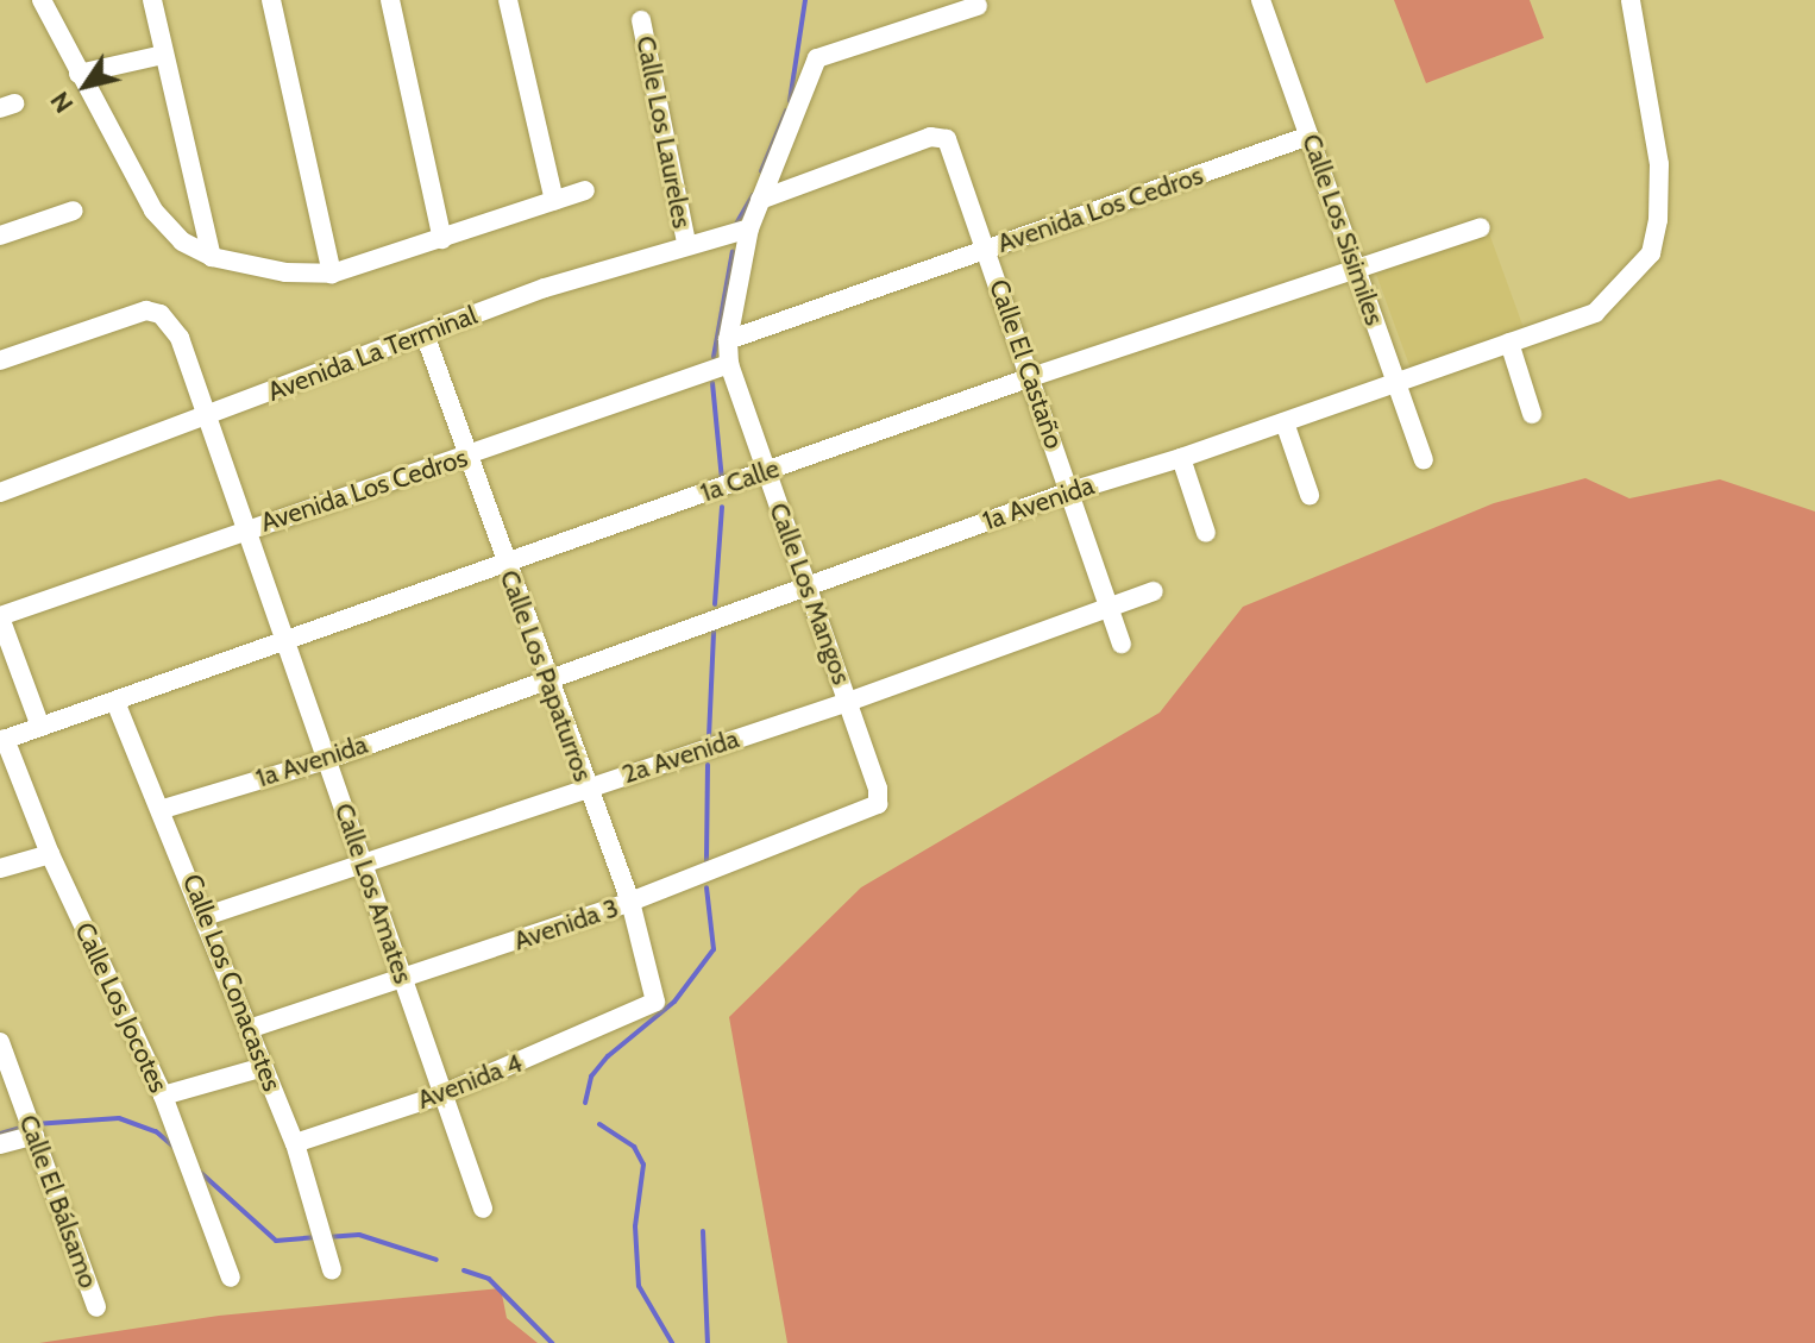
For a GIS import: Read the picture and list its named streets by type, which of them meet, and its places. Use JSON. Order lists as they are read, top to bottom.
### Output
{
  "streets": {
    "street": [
      "Calle Los Laureles",
      "Avenida Los Cedros",
      "Calle Los Sisimiles",
      "Avenida La Terminal",
      "Calle El Castaño",
      "1a Calle",
      "1a Avenida",
      "Calle Los Mangos",
      "Calle Los Papaturros",
      "2a Avenida",
      "Calle Los Amates",
      "Avenida 3",
      "Calle Los Conacastes",
      "Calle Los Jocotes",
      "Avenida 4",
      "Calle El Bálsamo"
    ]
  },
  "crossings": [
    ["Calle Los Laureles", "Avenida La Terminal"],
    ["Avenida Los Cedros", "Calle Los Sisimiles"],
    ["Avenida Los Cedros", "Calle El Castaño"],
    ["Avenida Los Cedros", "Calle Los Mangos"],
    ["Avenida Los Cedros", "Calle Los Papaturros"],
    ["Avenida Los Cedros", "Calle Los Amates"],
    ["Calle Los Sisimiles", "1a Calle"],
    ["Calle Los Sisimiles", "1a Avenida"],
    ["Avenida La Terminal", "Calle Los Mangos"],
    ["Avenida La Terminal", "Calle Los Papaturros"],
    ["Avenida La Terminal", "Calle Los Amates"],
    ["Calle El Castaño", "1a Calle"],
    ["Calle El Castaño", "1a Avenida"],
    ["Calle El Castaño", "Calle Los Mangos"],
    ["Calle El Castaño", "2a Avenida"],
    ["1a Calle", "Calle Los Mangos"],
    ["1a Calle", "Calle Los Papaturros"],
    ["1a Calle", "Calle Los Amates"],
    ["1a Calle", "Calle Los Conacastes"],
    ["1a Calle", "Calle Los Jocotes"],
    ["1a Avenida", "Calle Los Mangos"],
    ["1a Avenida", "Calle Los Papaturros"],
    ["1a Avenida", "Calle Los Amates"],
    ["1a Avenida", "Calle Los Conacastes"],
    ["Calle Los Mangos", "2a Avenida"],
    ["Calle Los Mangos", "Avenida 3"],
    ["Calle Los Papaturros", "2a Avenida"],
    ["Calle Los Papaturros", "Avenida 3"],
    ["Calle Los Papaturros", "Avenida 4"],
    ["2a Avenida", "Calle Los Amates"],
    ["2a Avenida", "Calle Los Conacastes"],
    ["Calle Los Amates", "Avenida 3"],
    ["Calle Los Amates", "Avenida 4"],
    ["Avenida 3", "Calle Los Conacastes"],
    ["Calle Los Conacastes", "Avenida 4"]
  ],
  "north": "bottom left"
}
